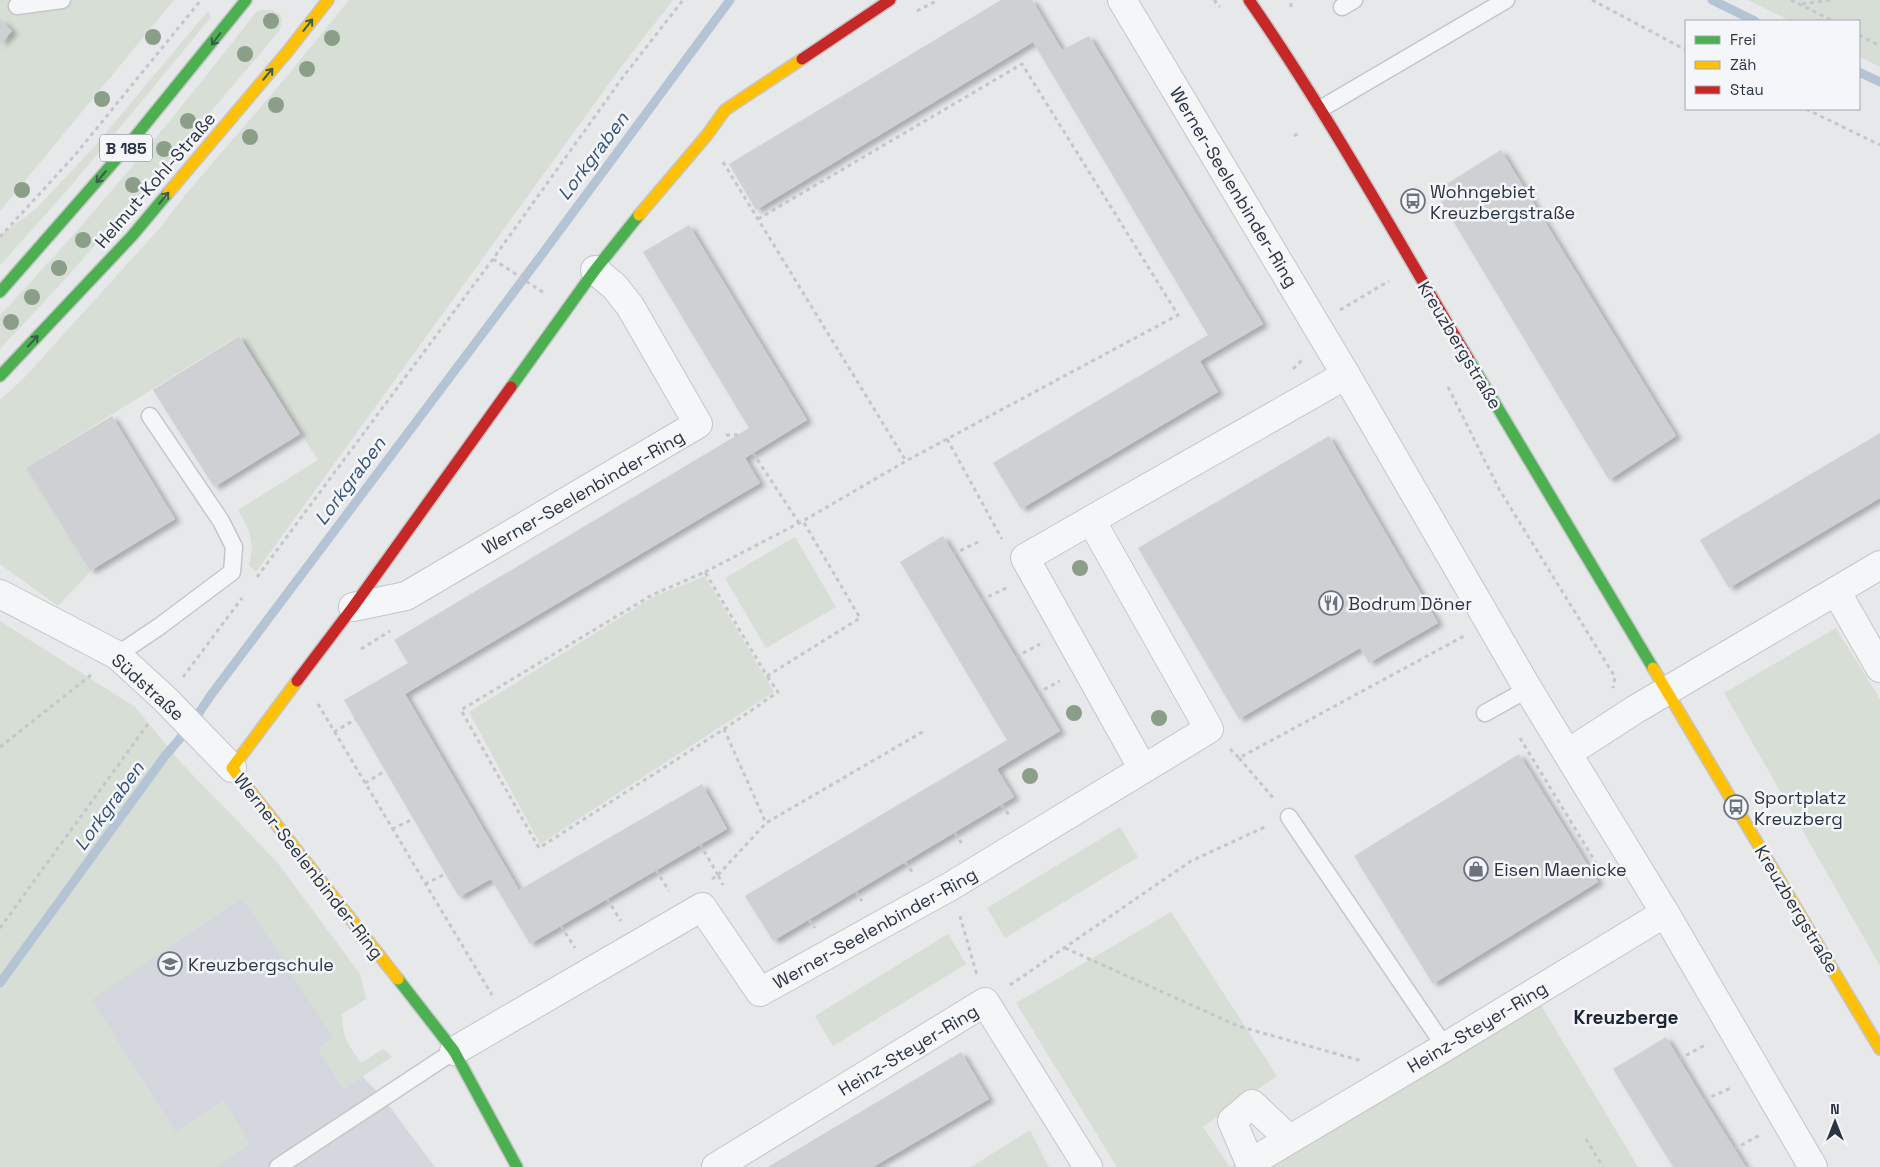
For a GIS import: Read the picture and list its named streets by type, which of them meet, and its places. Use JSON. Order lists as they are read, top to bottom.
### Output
{
  "streets": {
    "street": [
      "B 185",
      "Helmut-Kohl-Straße",
      "Werner-Seelenbinder-Ring",
      "Kreuzbergstraße",
      "Südstraße",
      "Heinz-Steyer-Ring"
    ]
  },
  "crossings": [
    ["Werner-Seelenbinder-Ring", "Südstraße"]
  ],
  "districts": ["Kreuzberge"],
  "water": ["Lorkgraben"],
  "places": {
    "bus stop": ["Wohngebiet Kreuzbergstraße", "Sportplatz Kreuzberg"],
    "restaurant": ["Bodrum Döner"],
    "shop": ["Eisen Maenicke"],
    "school or university": ["Kreuzbergschule"]
  },
  "legend": ["Frei", "Zäh", "Stau"],
  "north": "top"
}
